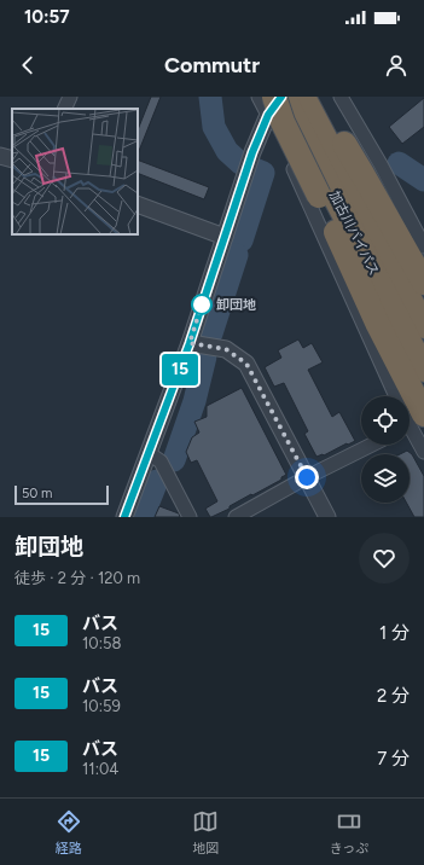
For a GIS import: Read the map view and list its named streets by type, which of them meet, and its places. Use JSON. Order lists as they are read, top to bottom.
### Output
{
  "streets": {
    "highway": ["加古川バイパス"]
  },
  "places": ["卸団地"],
  "lines": ["bus line 15"],
  "scale_bar": "50 m",
  "page": {
    "status": "10:57",
    "header": "Commutr",
    "on_map": "15",
    "scale": "50 m",
    "heading": ["卸団地", "徒歩 · 2 分 · 120 m"],
    "list": [
      {
        "mark": "15",
        "name": "バス",
        "note": "10:58",
        "value": "1 分"
      },
      {
        "mark": "15",
        "name": "バス",
        "note": "10:59",
        "value": "2 分"
      },
      {
        "mark": "15",
        "name": "バス",
        "note": "11:04",
        "value": "7 分"
      }
    ],
    "tabs": ["経路", "地図", "きっぷ"]
  }
}
